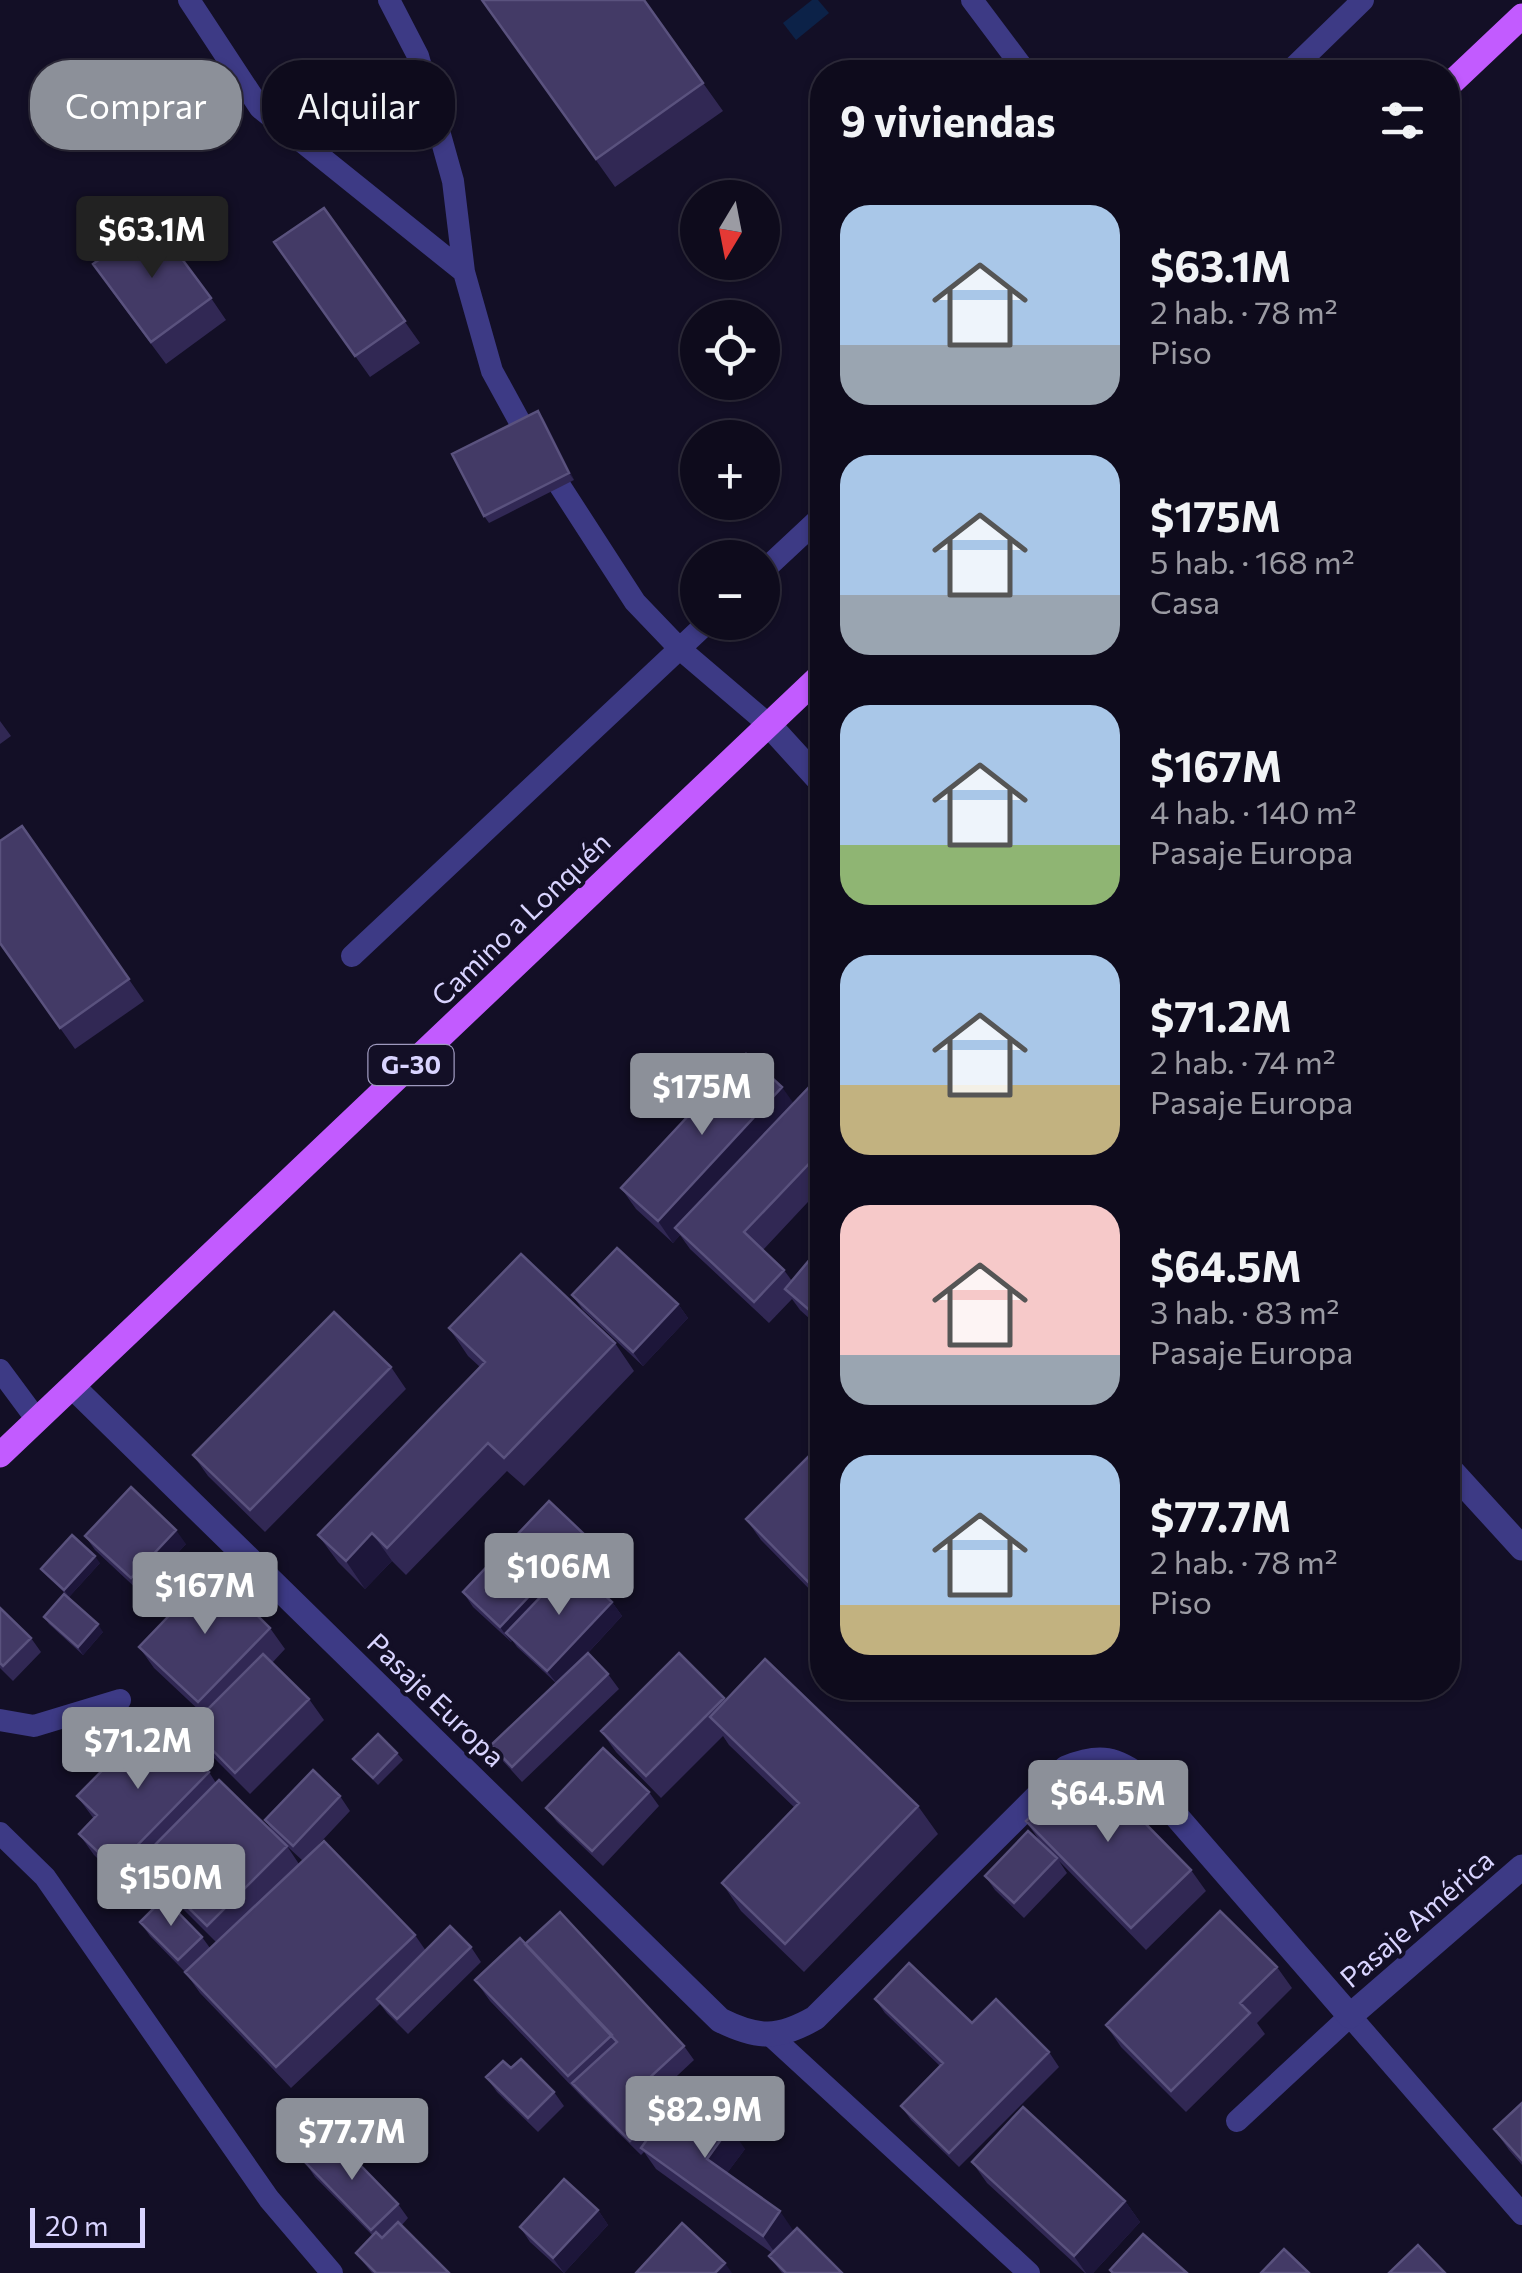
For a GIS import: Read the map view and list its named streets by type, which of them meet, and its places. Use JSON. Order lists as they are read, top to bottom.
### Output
{
  "streets": {
    "main road": ["Camino a Lonquén", "G-30"],
    "street": ["Pasaje Europa", "Pasaje América"]
  },
  "crossings": [
    ["Camino a Lonquén", "Pasaje Europa"]
  ],
  "scale_bar": "20 m",
  "north": "bottom",
  "page": {
    "chip": ["Comprar", "Alquilar"],
    "heading": "9 viviendas",
    "map_buttons": ["+", "−"],
    "list": [
      {
        "name": "$63.1M",
        "note": "2 hab. · 78 m² · Piso"
      },
      {
        "name": "$175M",
        "note": "5 hab. · 168 m² · Casa"
      },
      {
        "name": "$167M",
        "note": "4 hab. · 140 m² · Pasaje Europa"
      },
      {
        "name": "$71.2M",
        "note": "2 hab. · 74 m² · Pasaje Europa"
      },
      {
        "name": "$64.5M",
        "note": "3 hab. · 83 m² · Pasaje Europa"
      },
      {
        "name": "$77.7M",
        "note": "2 hab. · 78 m² · Piso"
      }
    ],
    "price": [
      "$63.1M",
      "$175M",
      "$106M",
      "$167M",
      "$71.2M",
      "$64.5M",
      "$150M",
      "$82.9M",
      "$77.7M"
    ],
    "scale": "20 m"
  }
}
